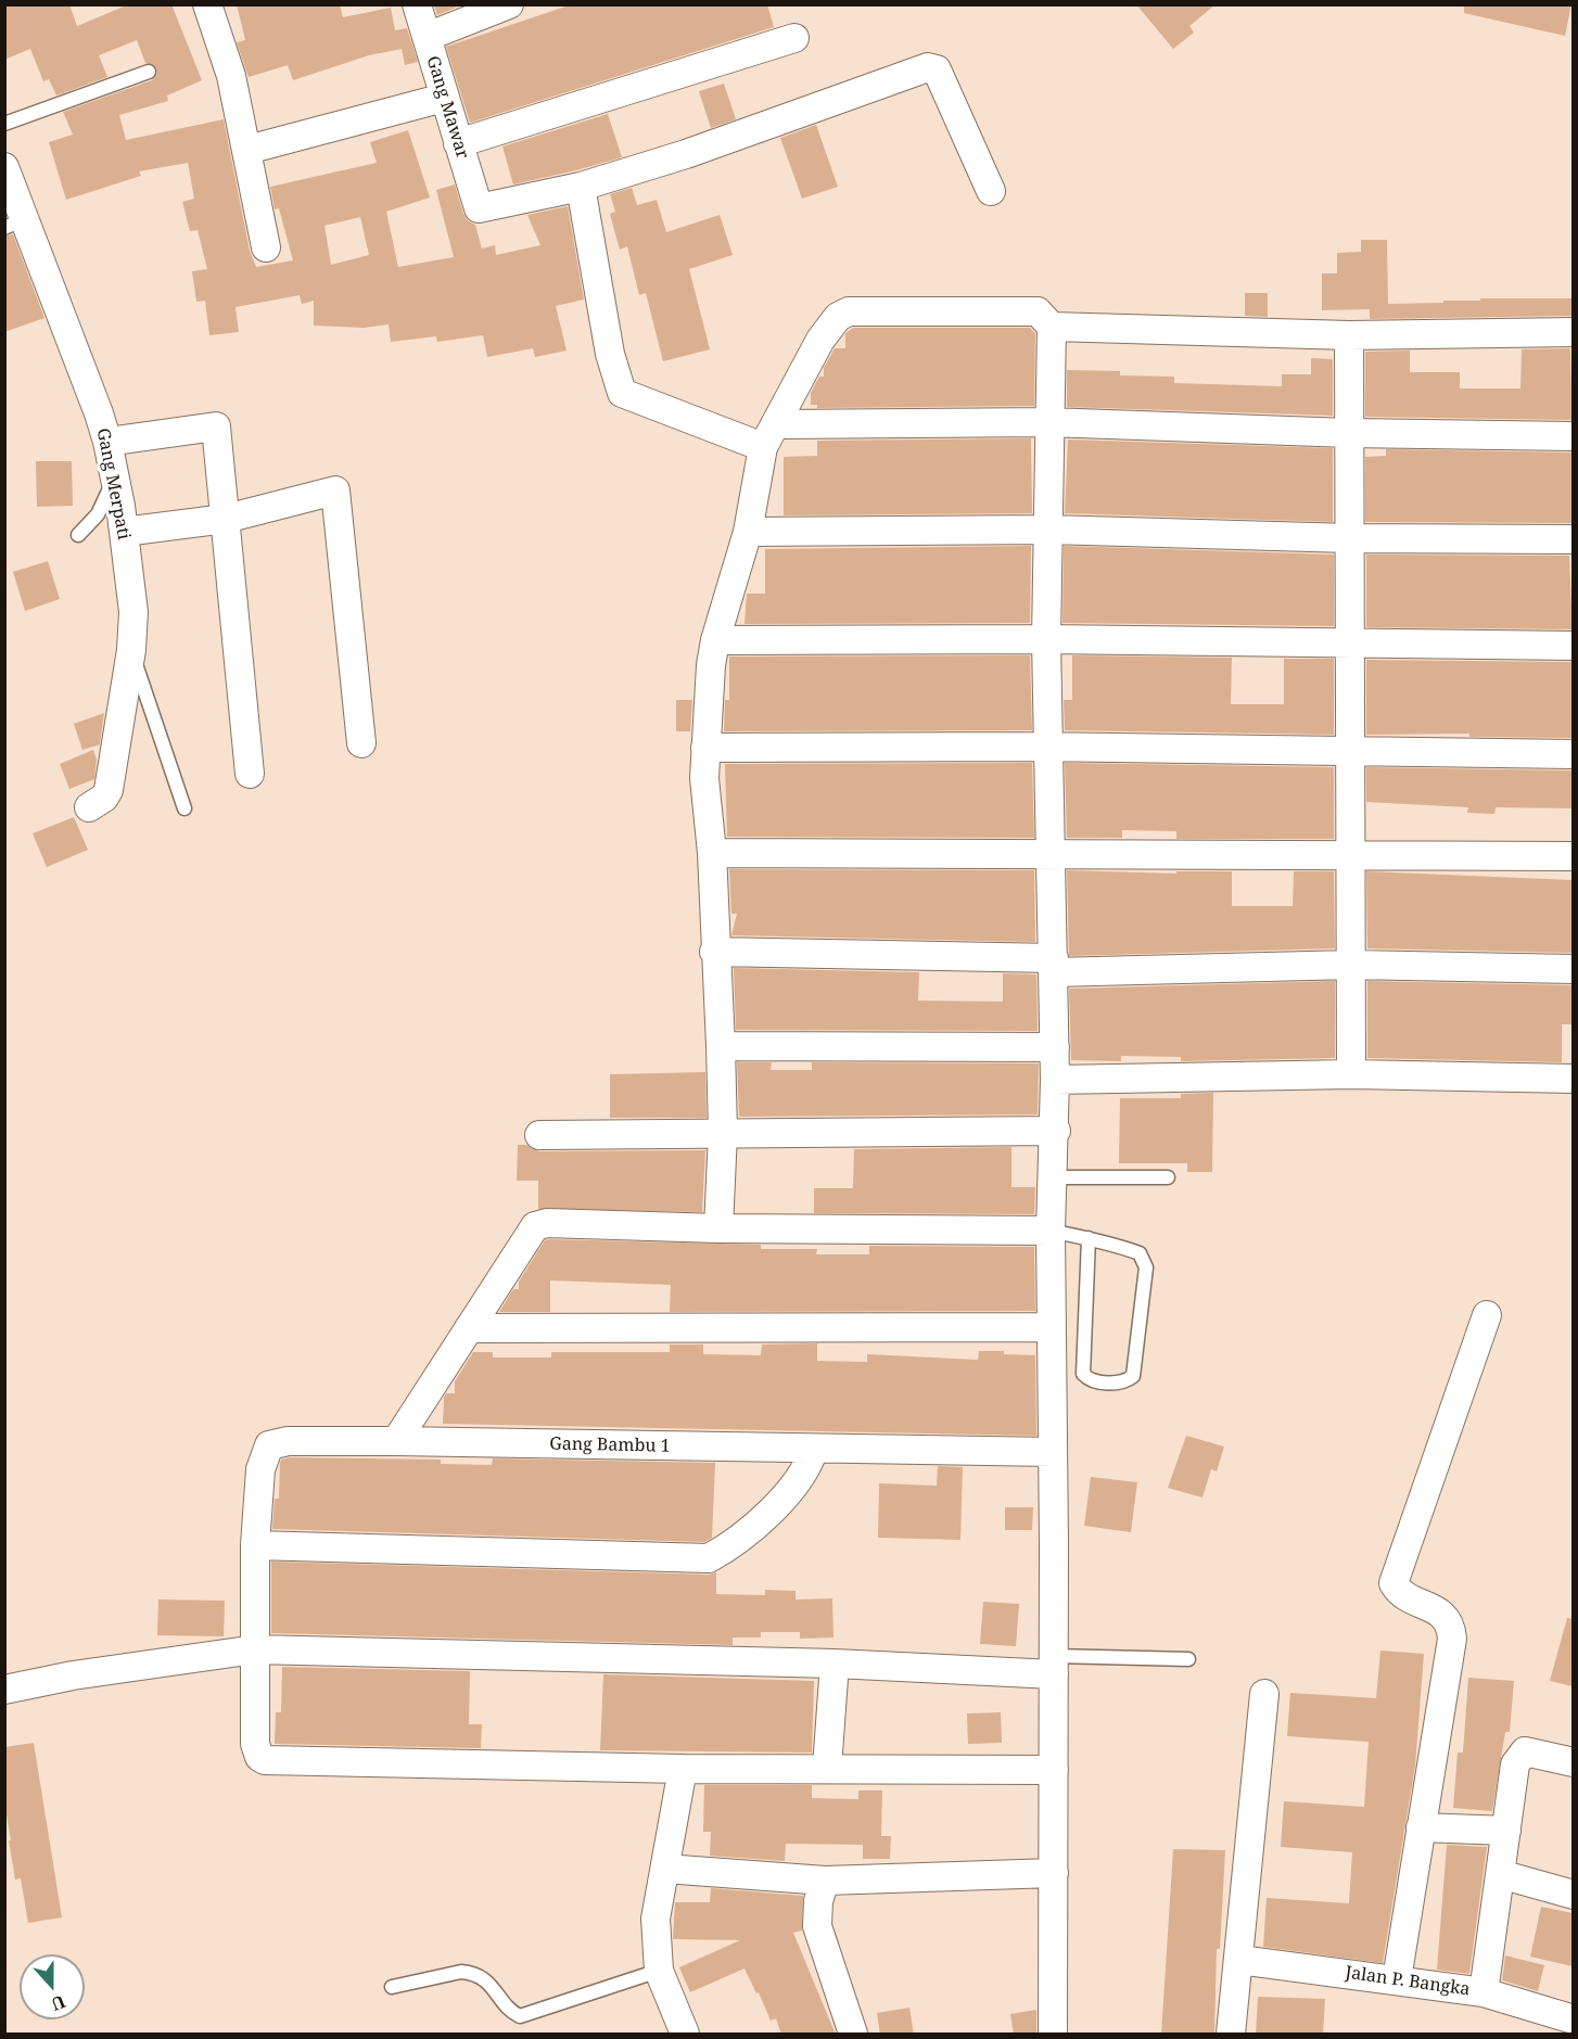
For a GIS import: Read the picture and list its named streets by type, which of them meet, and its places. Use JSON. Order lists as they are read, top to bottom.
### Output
{
  "streets": {
    "street": [
      "Gang Mawar",
      "Gang Merpati",
      "Gang Bambu 1",
      "Jalan P. Bangka"
    ]
  },
  "north": "bottom"
}
